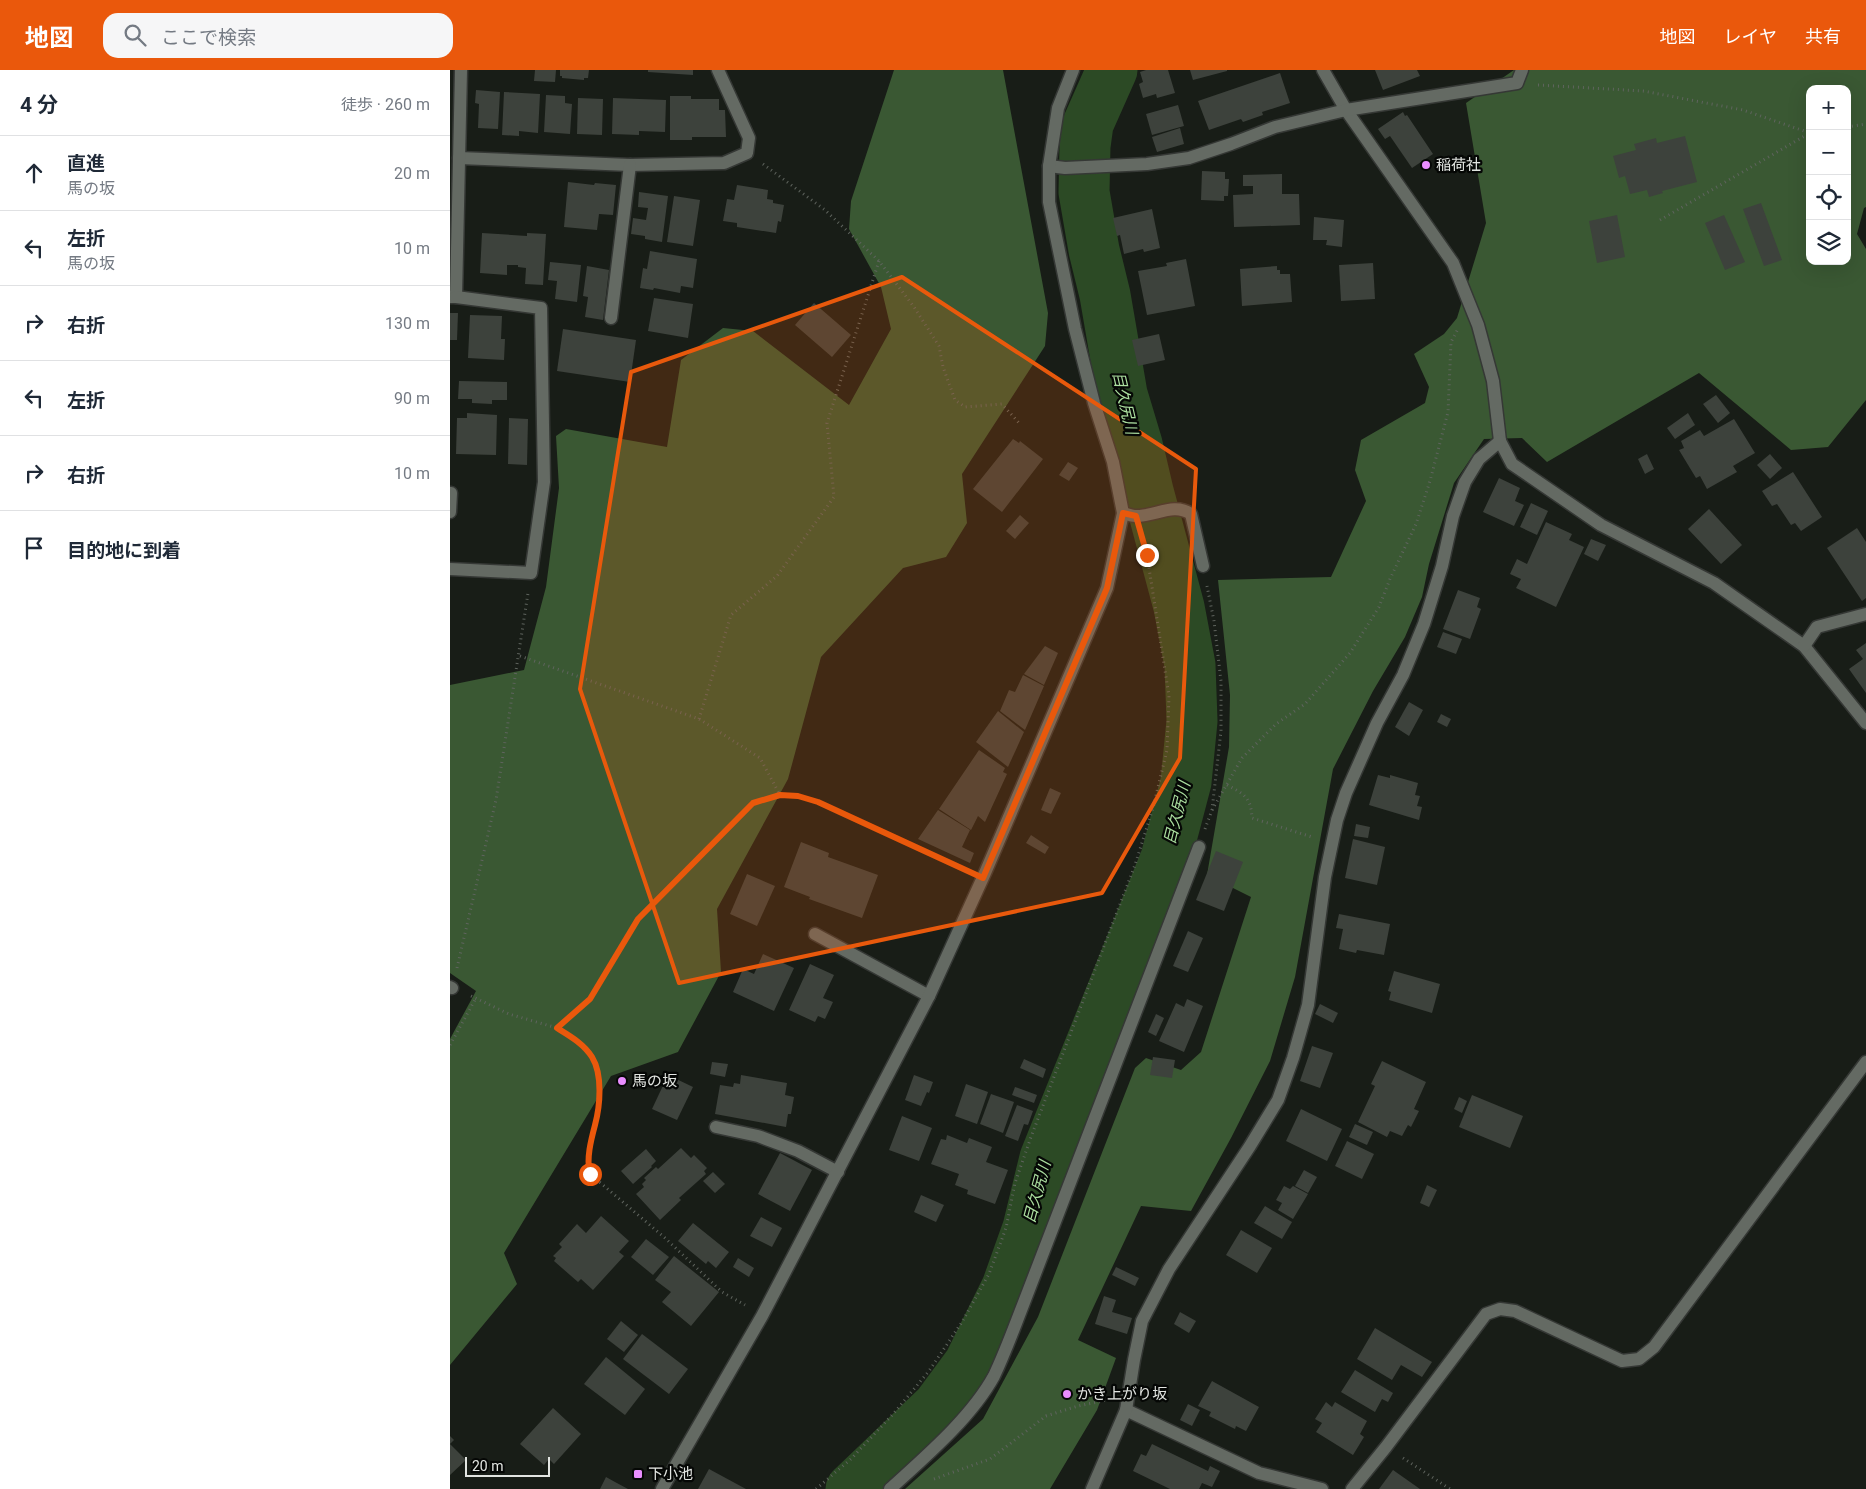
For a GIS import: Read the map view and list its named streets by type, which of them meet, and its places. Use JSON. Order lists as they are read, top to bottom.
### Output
{
  "water": ["目久尻川"],
  "places": {
    "other": ["稲荷社", "馬の坂", "かき上がり坂"],
    "transit": ["下小池"]
  },
  "scale_bar": "20 m",
  "page": {
    "header": "地図",
    "search": "ここで検索",
    "nav": ["地図", "レイヤ", "共有"],
    "heading": ["4 分", "徒歩 · 260 m"],
    "map_buttons": ["+", "−"],
    "list": [
      ["直進", "馬の坂", "20 m"],
      ["左折", "馬の坂", "10 m"],
      ["右折", "130 m"],
      ["左折", "90 m"],
      ["右折", "10 m"],
      "目的地に到着"
    ],
    "scale": "20 m"
  }
}
